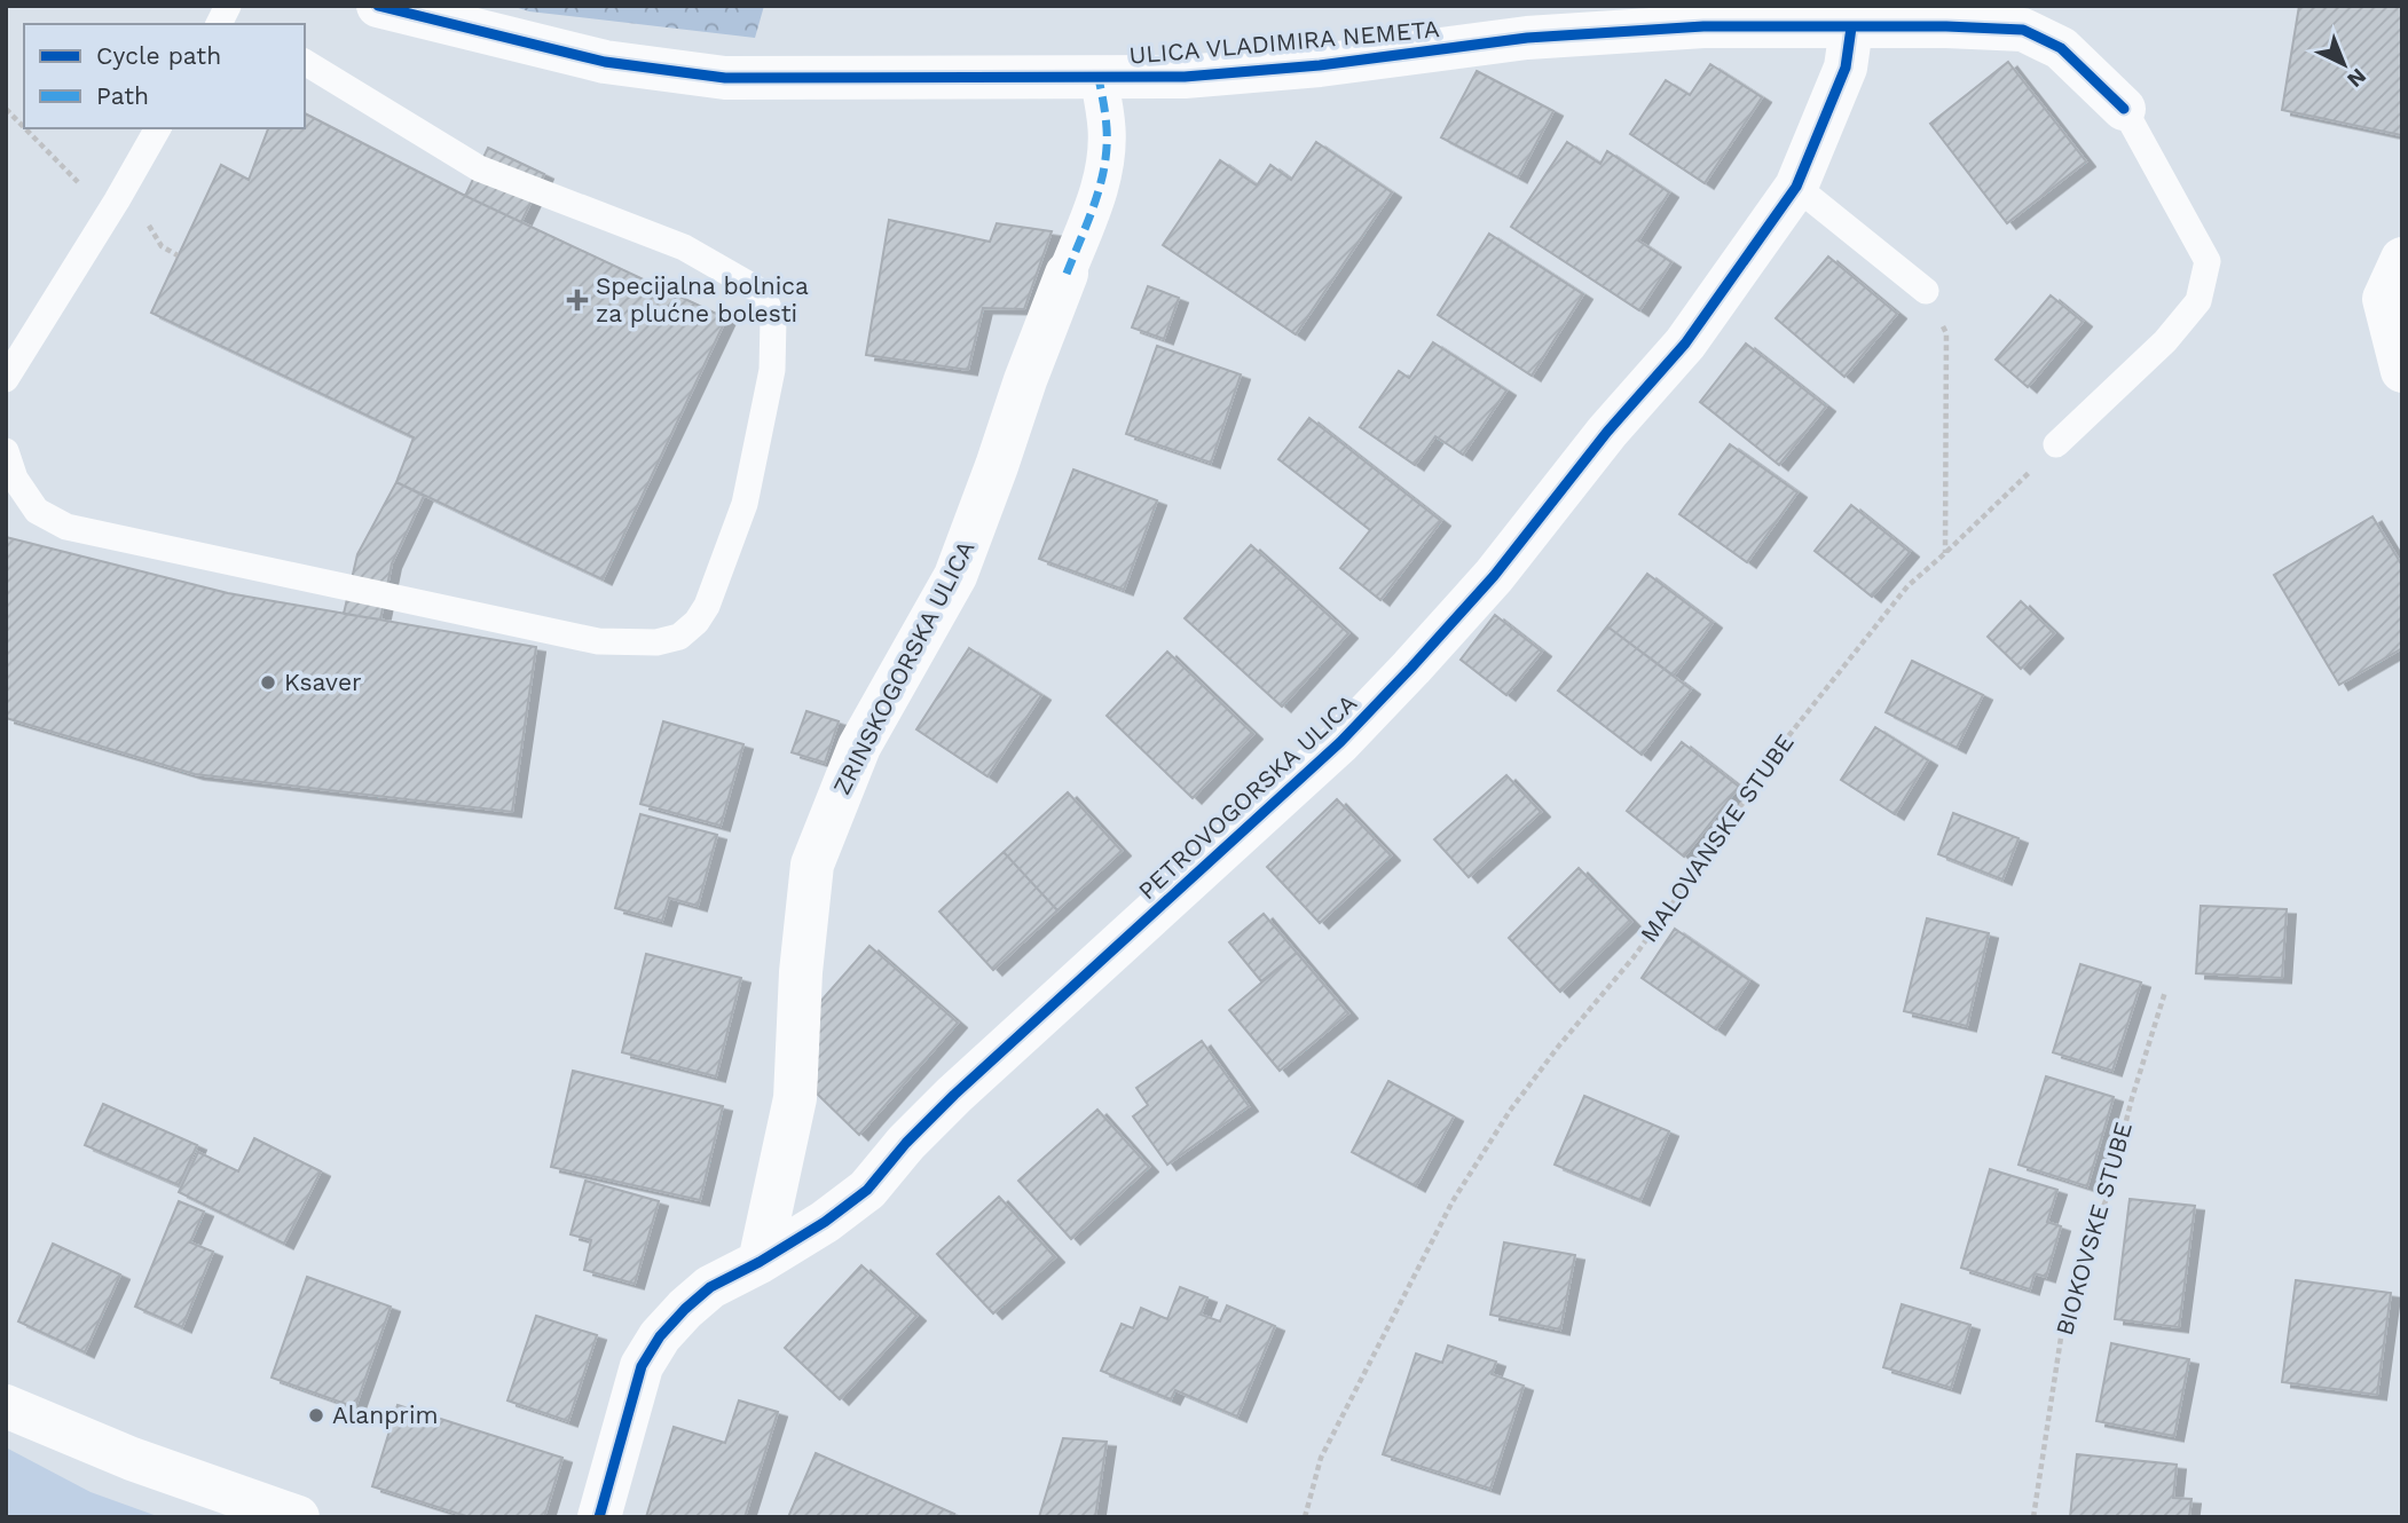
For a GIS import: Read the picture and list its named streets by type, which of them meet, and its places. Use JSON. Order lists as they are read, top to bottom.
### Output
{
  "streets": {
    "street": ["ULICA VLADIMIRA NEMETA", "ZRINSKOGORSKA ULICA", "PETROVOGORSKA ULICA"],
    "path": ["MALOVANSKE STUBE", "BIOKOVSKE STUBE"]
  },
  "crossings": [
    ["ULICA VLADIMIRA NEMETA", "PETROVOGORSKA ULICA"],
    ["ZRINSKOGORSKA ULICA", "PETROVOGORSKA ULICA"]
  ],
  "places": {
    "health": ["Specijalna bolnica za plućne bolesti"],
    "other": ["Ksaver", "Alanprim"]
  },
  "legend": ["Cycle path", "Path"],
  "north": "bottom right"
}
